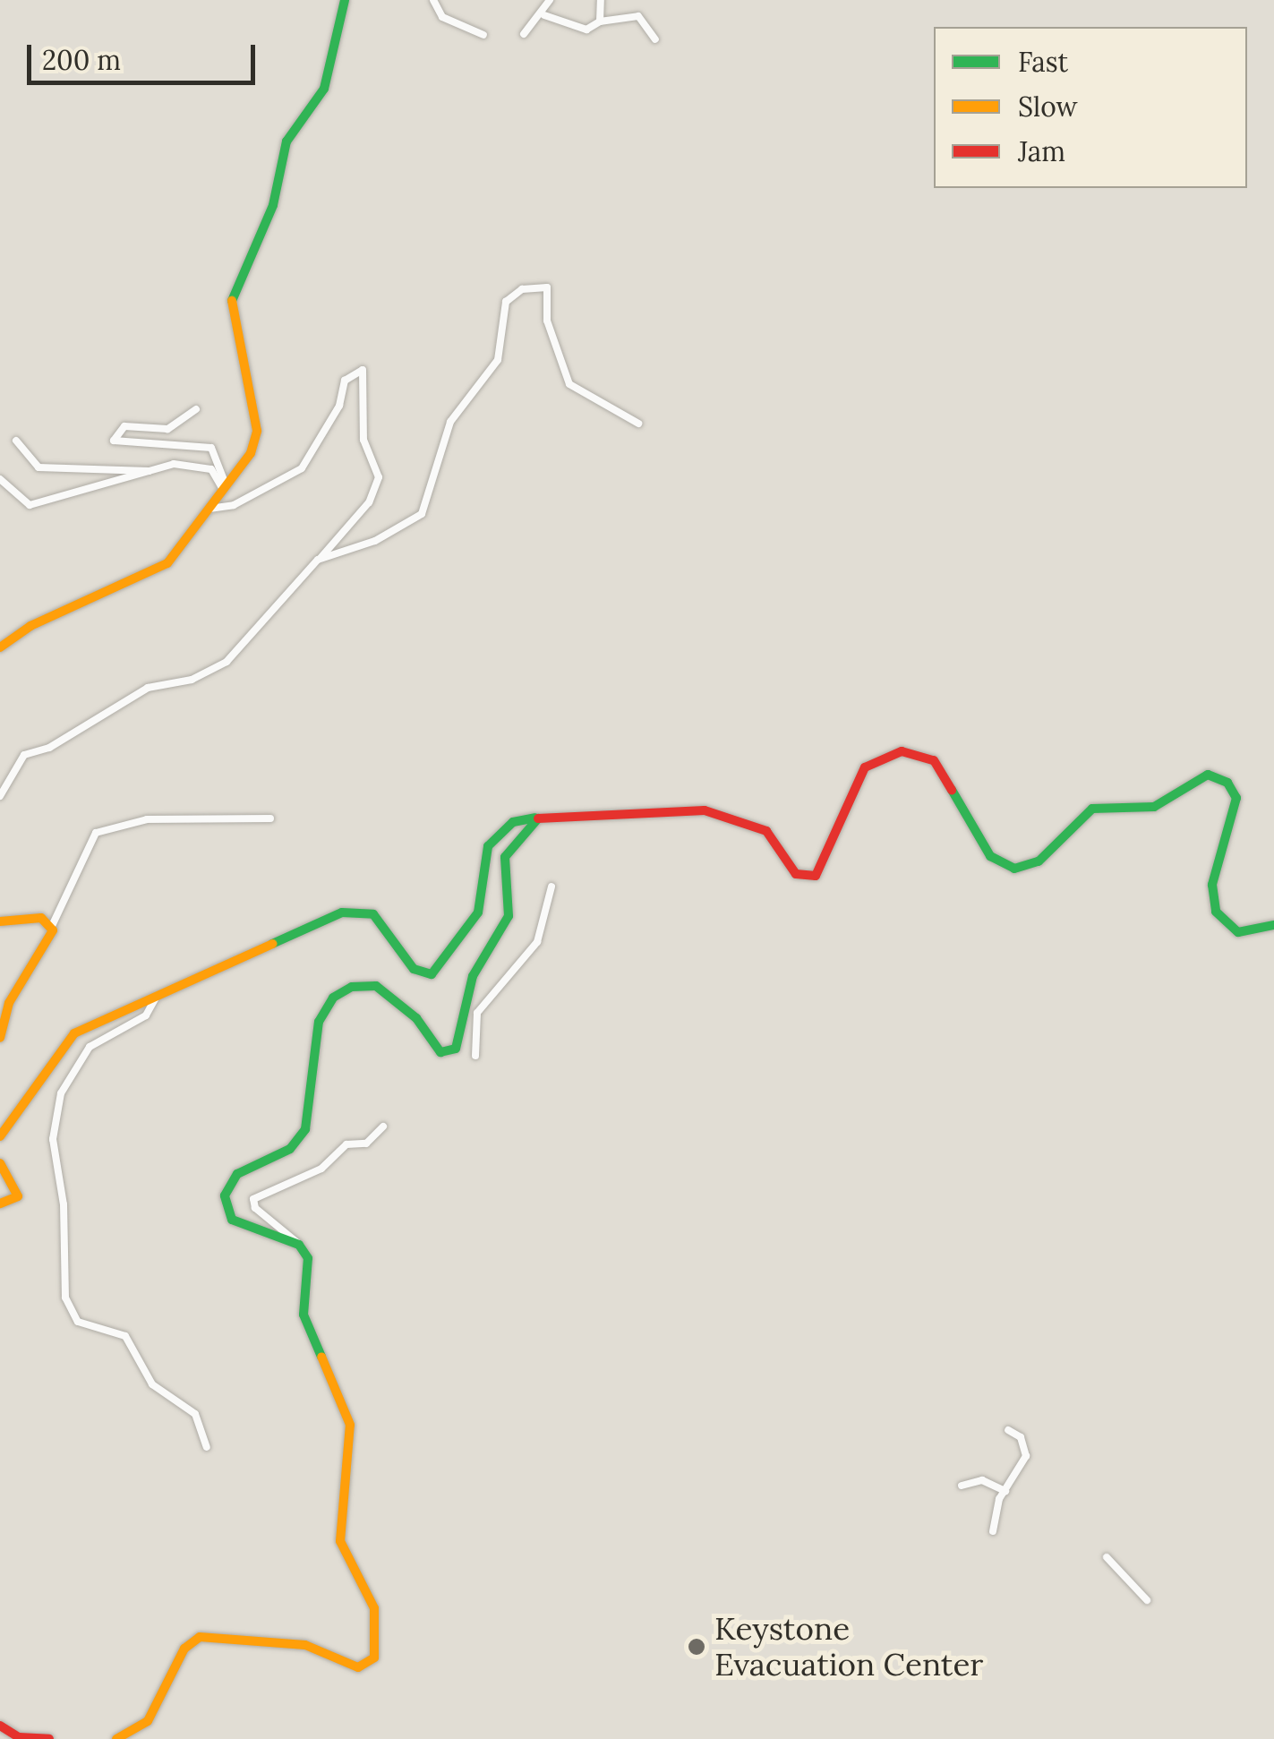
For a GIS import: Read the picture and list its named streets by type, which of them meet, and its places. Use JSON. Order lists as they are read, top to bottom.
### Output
{
  "places": ["Keystone Evacuation Center"],
  "legend": ["Fast", "Slow", "Jam"],
  "scale_bar": "200 m"
}
